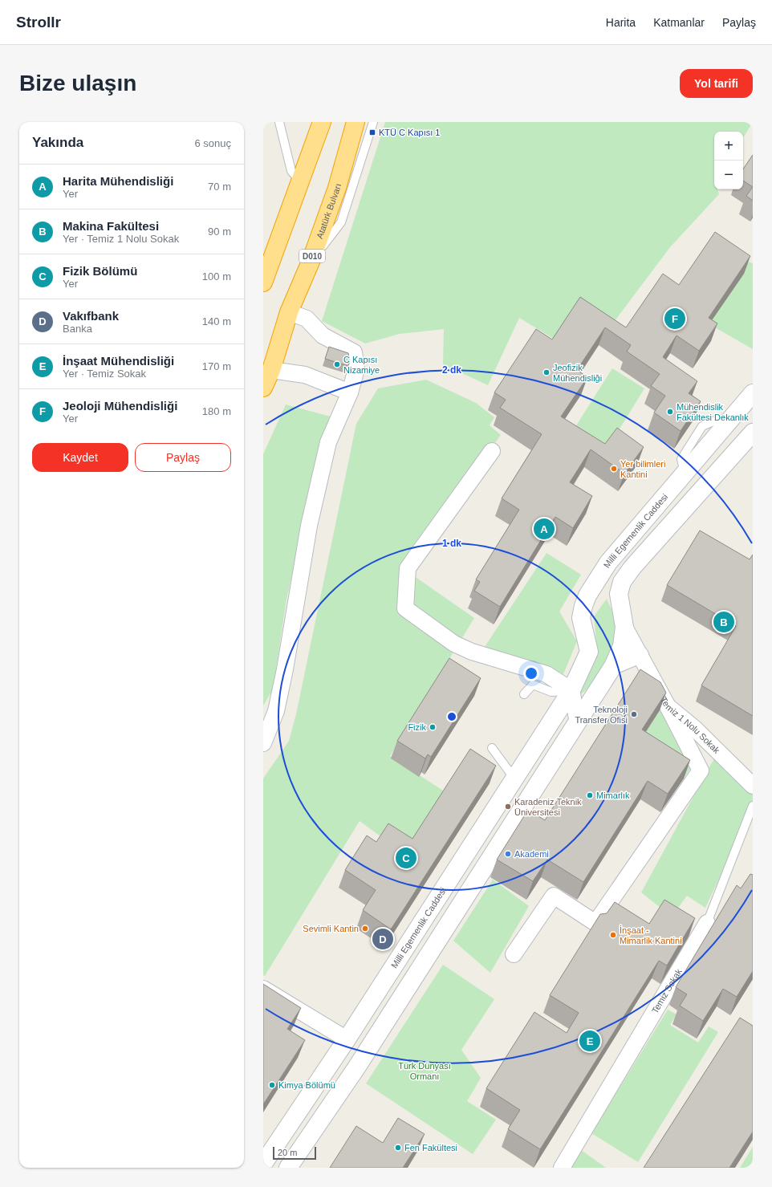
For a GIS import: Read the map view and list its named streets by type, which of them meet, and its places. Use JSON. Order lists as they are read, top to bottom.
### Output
{
  "streets": {
    "highway": ["Atatürk Bulvarı", "D010"],
    "street": ["Milli Egemenlik Caddesi", "Temiz 1 Nolu Sokak", "Temiz Sokak"]
  },
  "parks": ["Türk Dünyası Ormanı"],
  "places": {
    "transit": ["KTÜ C Kapısı 1"],
    "other": [
      "C Kapısı Nizamiye",
      "Jeofizik Mühendisliği",
      "Mühendislik Fakültesi Dekanlık",
      "Yer bilimleri Kantini",
      "Teknoloji Transfer Ofisi",
      "Fizik",
      "Mimarlık",
      "Karadeniz Teknik Üniversitesi",
      "Akademi",
      "Sevimli Kantin",
      "İnşaat - Mimarlik Kantini",
      "Kimya Bölümü",
      "Fen Fakültesi"
    ]
  },
  "scale_bar": "20 m",
  "page": {
    "header": "Strollr",
    "nav": ["Harita", "Katmanlar", "Paylaş"],
    "buttons": [
      "Yol tarifi",
      ["Kaydet", "Paylaş"]
    ],
    "title": "Bize ulaşın",
    "heading": ["Yakında", "6 sonuç"],
    "map_buttons": ["+", "−"],
    "list": [
      {
        "mark": "A",
        "name": "Harita Mühendisliği",
        "note": "Yer",
        "value": "70 m"
      },
      {
        "mark": "B",
        "name": "Makina Fakültesi",
        "note": "Yer · Temiz 1 Nolu Sokak",
        "value": "90 m"
      },
      {
        "mark": "C",
        "name": "Fizik Bölümü",
        "note": "Yer",
        "value": "100 m"
      },
      {
        "mark": "D",
        "name": "Vakıfbank",
        "note": "Banka",
        "value": "140 m"
      },
      {
        "mark": "E",
        "name": "İnşaat Mühendisliği",
        "note": "Yer · Temiz Sokak",
        "value": "170 m"
      },
      {
        "mark": "F",
        "name": "Jeoloji Mühendisliği",
        "note": "Yer",
        "value": "180 m"
      }
    ],
    "pins": [
      "F",
      "A",
      "B",
      "C",
      "D",
      "E"
    ],
    "scale": "20 m"
  },
  "rings": ["2 dk", "1 dk"]
}
